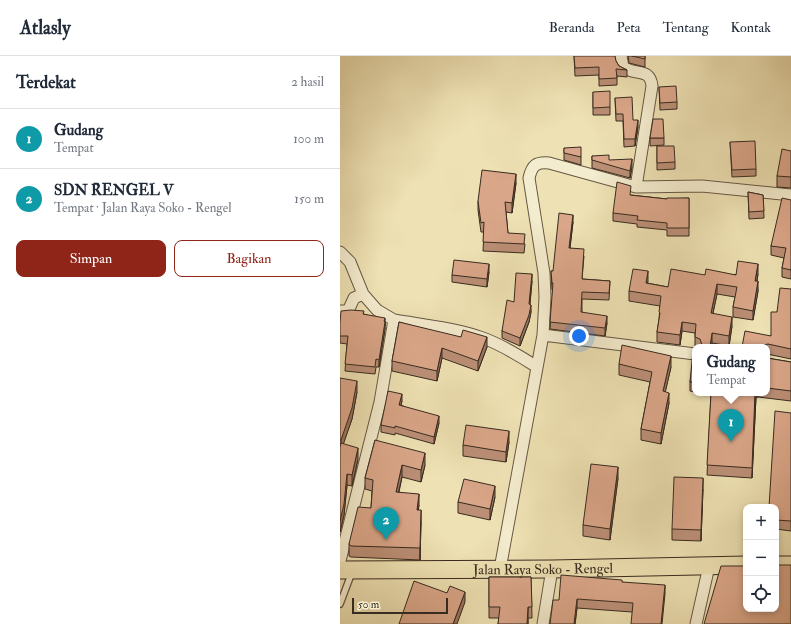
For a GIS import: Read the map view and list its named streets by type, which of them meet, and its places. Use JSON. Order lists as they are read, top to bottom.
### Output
{
  "streets": {
    "main road": ["Jalan Raya Soko - Rengel"]
  },
  "scale_bar": "50 m",
  "page": {
    "header": "Atlasly",
    "nav": [
      "Beranda",
      "Peta",
      "Tentang",
      "Kontak"
    ],
    "heading": ["Terdekat", "2 hasil"],
    "list": [
      {
        "mark": "1",
        "name": "Gudang",
        "note": "Tempat",
        "value": "100 m"
      },
      {
        "mark": "2",
        "name": "SDN RENGEL V",
        "note": "Tempat · Jalan Raya Soko - Rengel",
        "value": "150 m"
      }
    ],
    "buttons": ["Simpan", "Bagikan"],
    "popup": ["Gudang", "Tempat"],
    "pins": ["1", "2"],
    "map_buttons": ["+", "−"],
    "scale": "50 m"
  }
}
